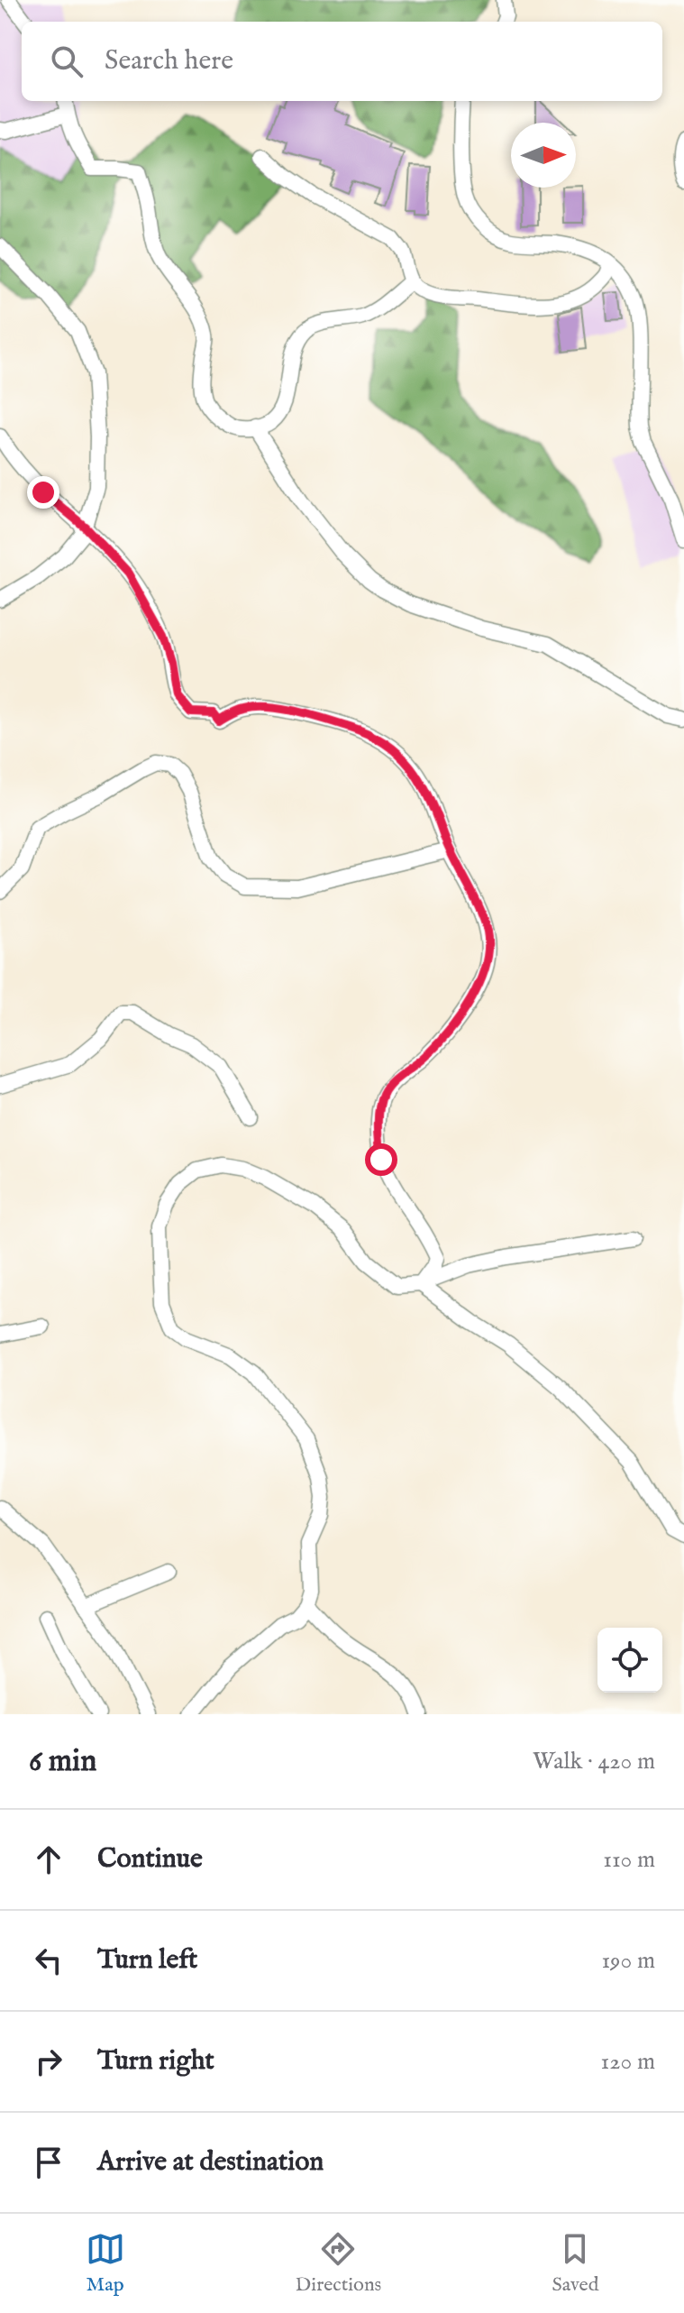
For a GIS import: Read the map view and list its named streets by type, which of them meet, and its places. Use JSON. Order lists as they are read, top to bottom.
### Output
{
  "north": "right",
  "page": {
    "search": "Search here",
    "heading": ["6 min", "Walk · 420 m"],
    "list": [
      ["Continue", "110 m"],
      ["Turn left", "190 m"],
      ["Turn right", "120 m"],
      "Arrive at destination"
    ],
    "nav": ["Map", "Directions", "Saved"]
  }
}
